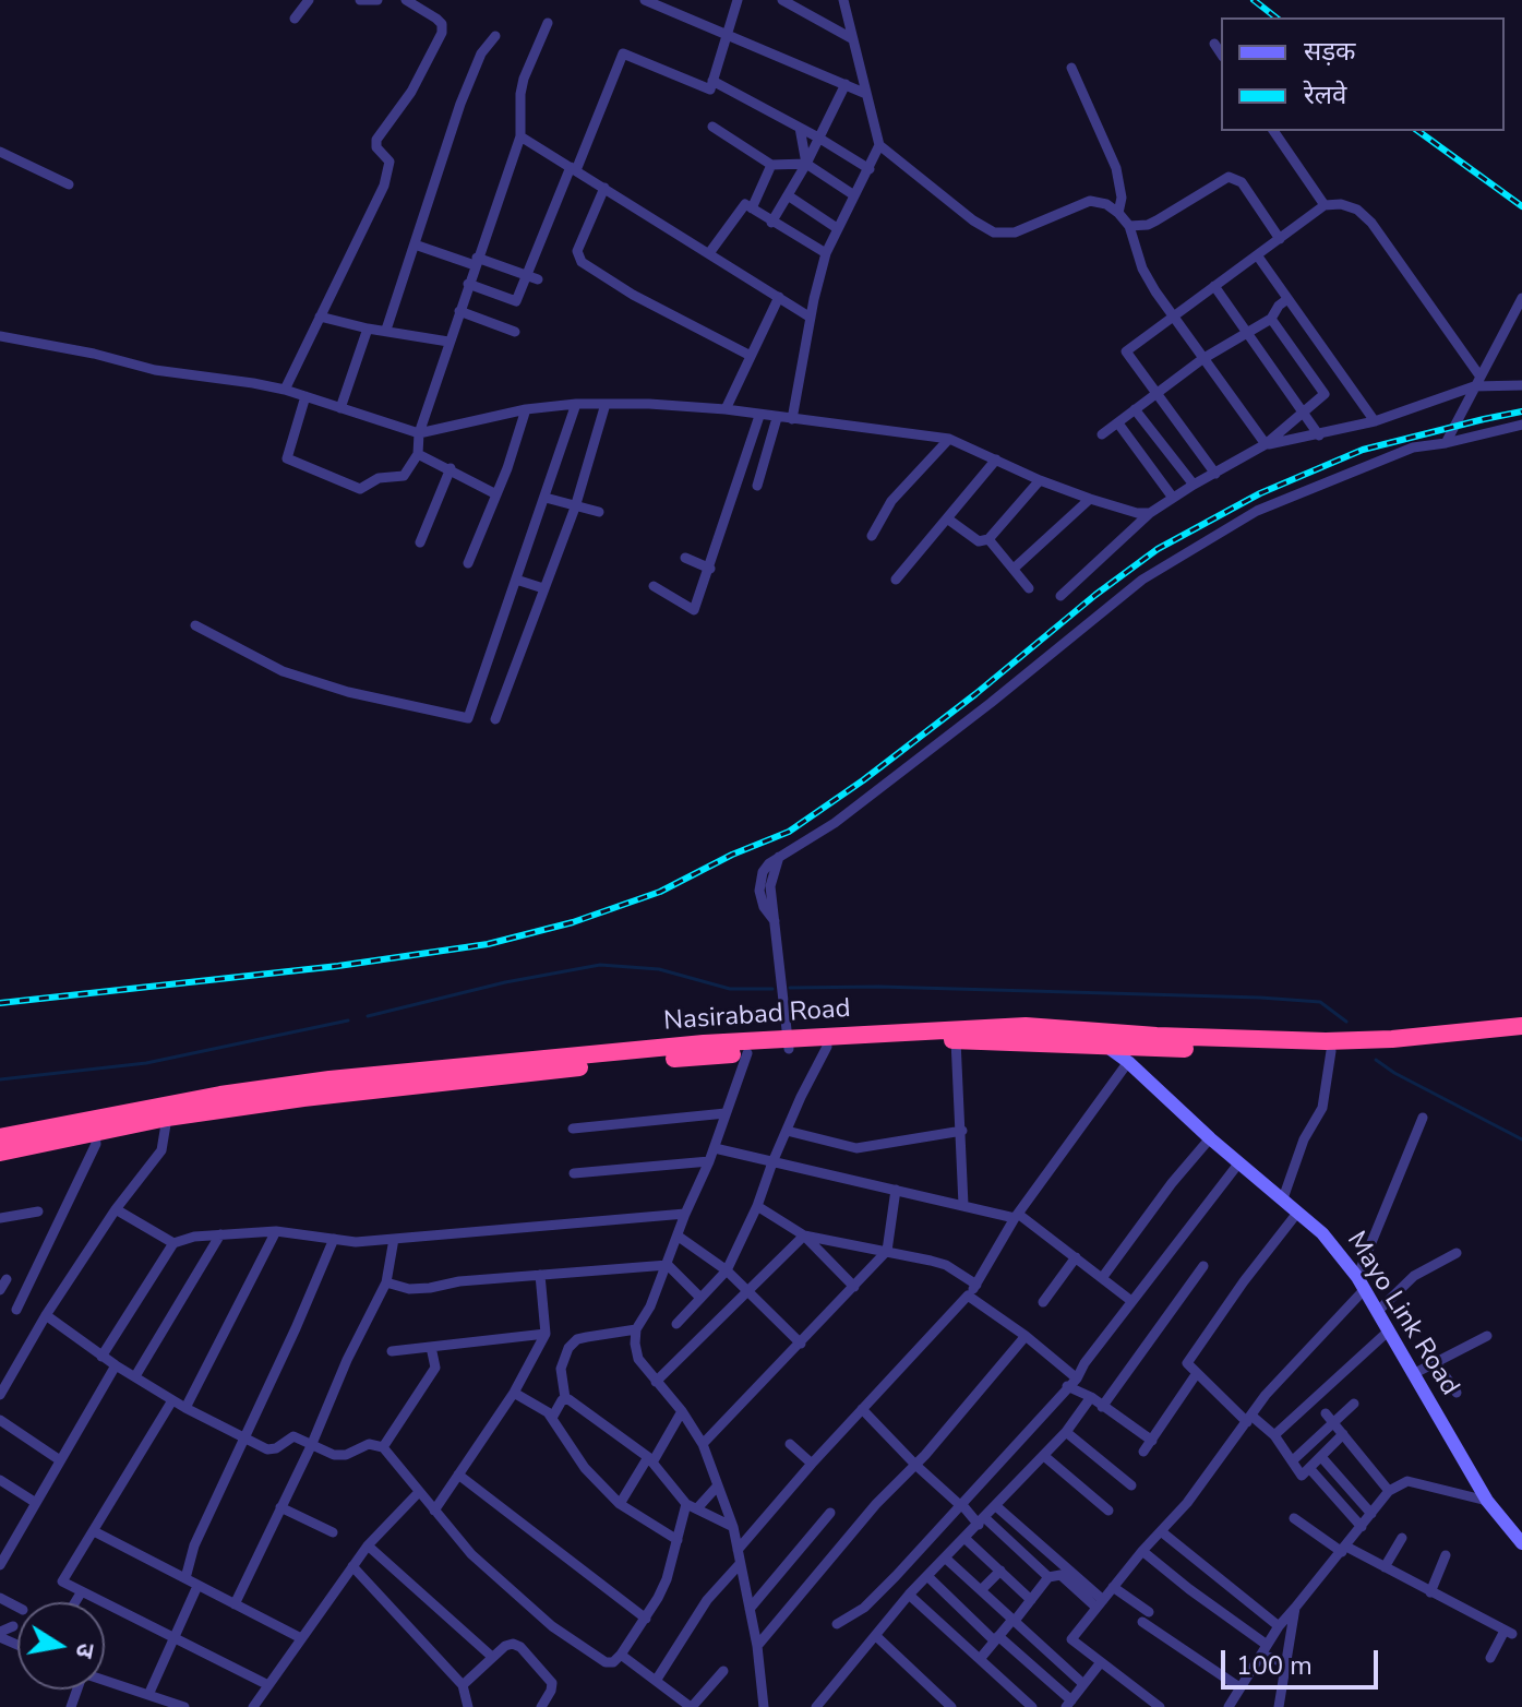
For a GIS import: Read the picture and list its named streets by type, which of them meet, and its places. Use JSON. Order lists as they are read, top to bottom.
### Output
{
  "streets": {
    "highway": ["Nasirabad Road"],
    "street": ["Mayo Link Road"]
  },
  "crossings": [
    ["Nasirabad Road", "Mayo Link Road"]
  ],
  "legend": ["सड़क", "रेलवे"],
  "scale_bar": "100 m",
  "north": "right"
}
